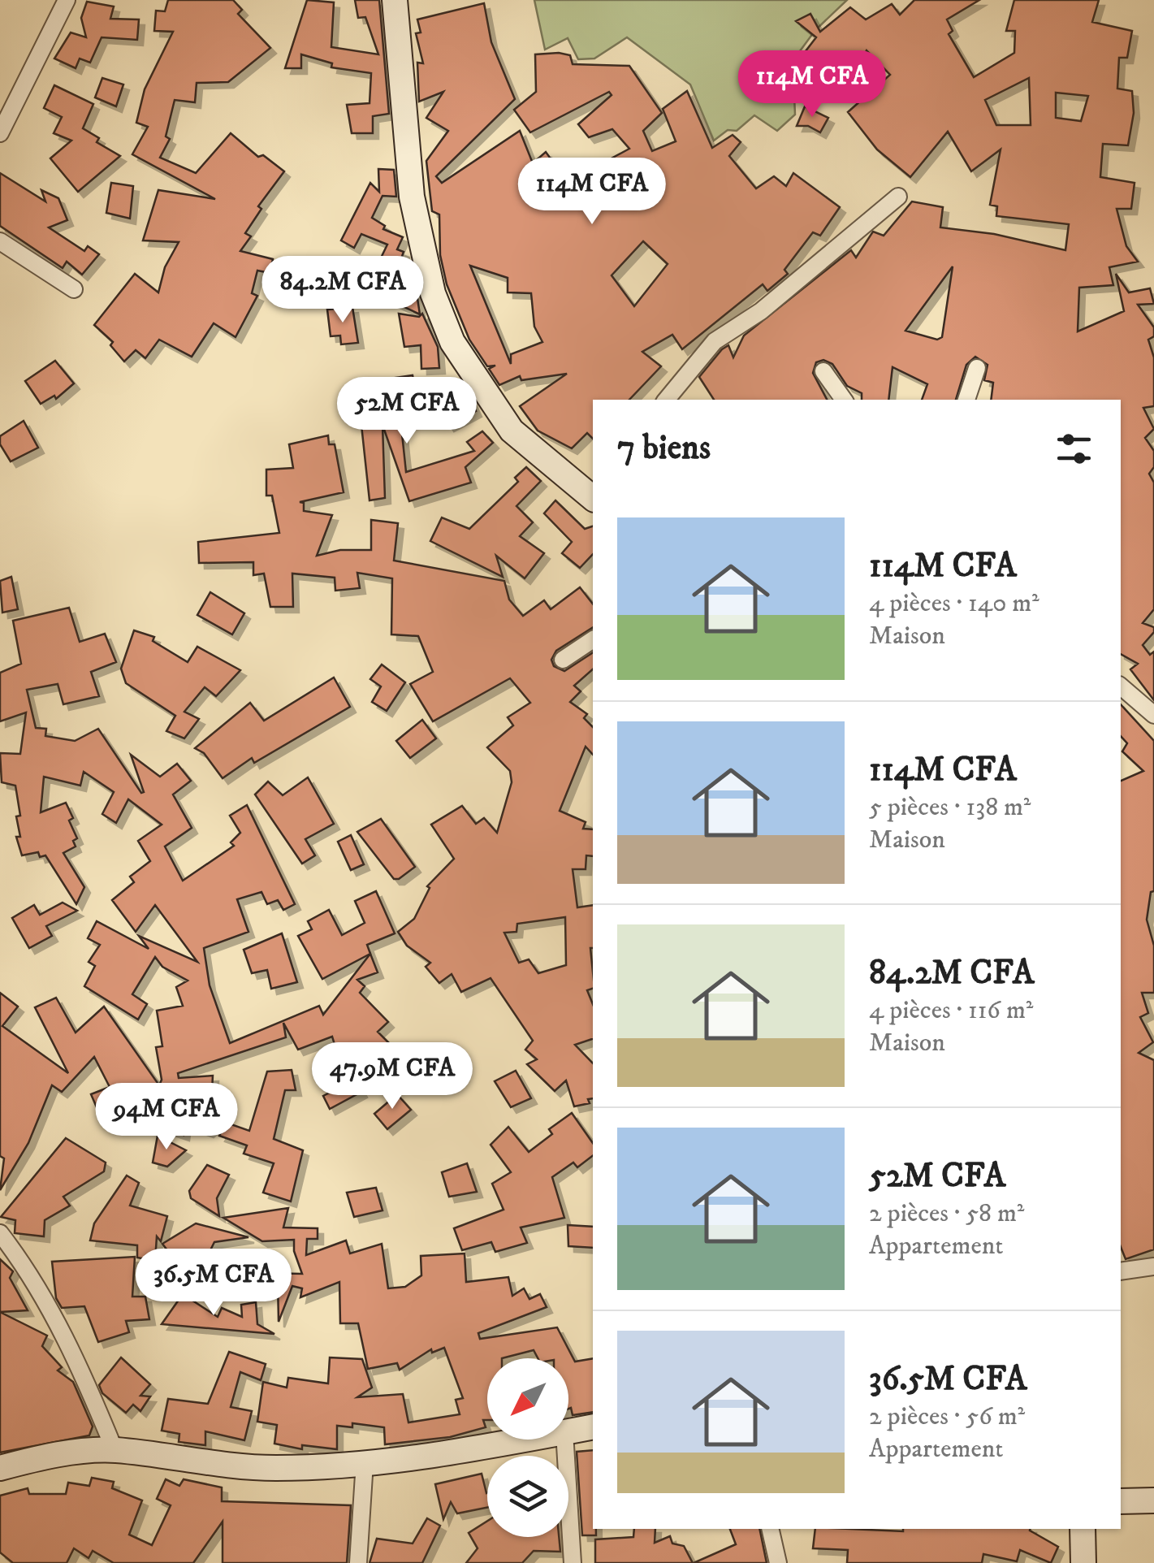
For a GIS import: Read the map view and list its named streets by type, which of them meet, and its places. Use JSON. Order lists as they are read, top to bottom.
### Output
{
  "north": "bottom left",
  "page": {
    "price": [
      "114M CFA",
      "114M CFA",
      "84.2M CFA",
      "52M CFA",
      "47.9M CFA",
      "94M CFA",
      "36.5M CFA"
    ],
    "heading": "7 biens",
    "list": [
      {
        "name": "114M CFA",
        "note": "4 pièces · 140 m² · Maison"
      },
      {
        "name": "114M CFA",
        "note": "5 pièces · 138 m² · Maison"
      },
      {
        "name": "84.2M CFA",
        "note": "4 pièces · 116 m² · Maison"
      },
      {
        "name": "52M CFA",
        "note": "2 pièces · 58 m² · Appartement"
      },
      {
        "name": "36.5M CFA",
        "note": "2 pièces · 56 m² · Appartement"
      }
    ]
  }
}
